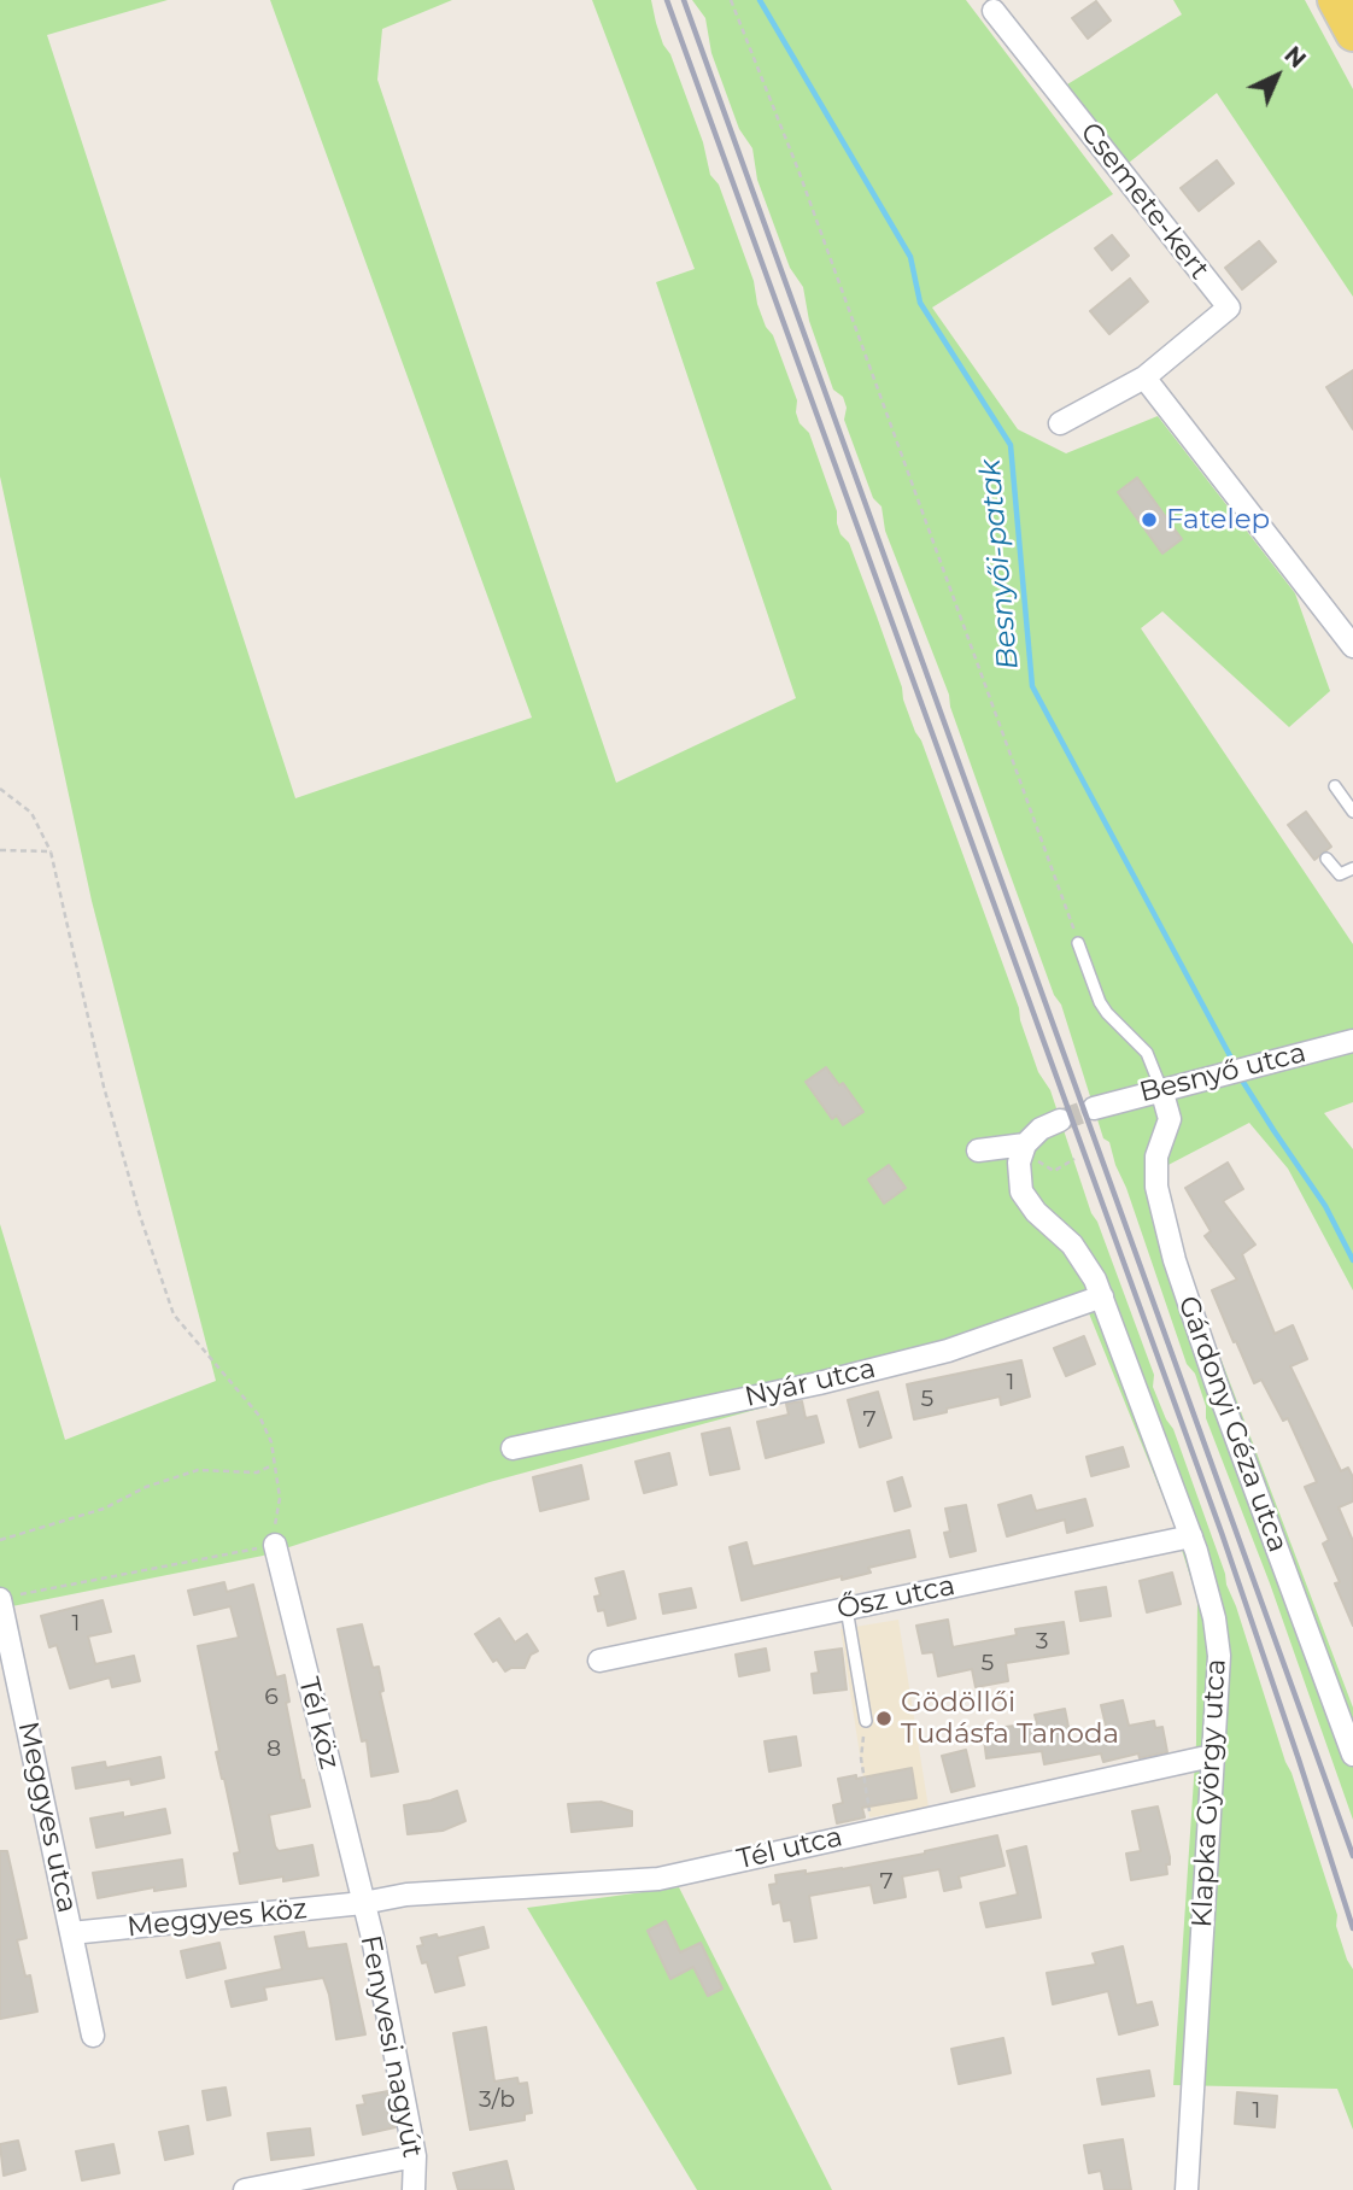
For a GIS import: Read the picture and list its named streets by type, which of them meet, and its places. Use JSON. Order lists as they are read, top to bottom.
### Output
{
  "streets": {
    "street": [
      "Csemete-kert",
      "Besnyő utca",
      "Nyár utca",
      "Gárdonyi Géza utca",
      "Ősz utca",
      "Tél köz",
      "Klapka György utca",
      "Meggyes utca",
      "Tél utca",
      "Meggyes köz",
      "Fenyvesi nagyút"
    ]
  },
  "crossings": [
    ["Besnyő utca", "Gárdonyi Géza utca"],
    ["Nyár utca", "Klapka György utca"],
    ["Ősz utca", "Klapka György utca"],
    ["Tél köz", "Tél utca"],
    ["Tél köz", "Meggyes köz"],
    ["Tél köz", "Fenyvesi nagyút"],
    ["Klapka György utca", "Tél utca"],
    ["Meggyes utca", "Meggyes köz"],
    ["Tél utca", "Meggyes köz"],
    ["Tél utca", "Fenyvesi nagyút"],
    ["Meggyes köz", "Fenyvesi nagyút"]
  ],
  "water": ["Besnyői-patak"],
  "places": ["Fatelep", "Gödöllői Tudásfa Tanoda"],
  "house_numbers": [
    "1",
    "5",
    "7",
    "1",
    "3",
    "5",
    "6",
    "8",
    "7",
    "3/b",
    "1"
  ],
  "north": "top right"
}
